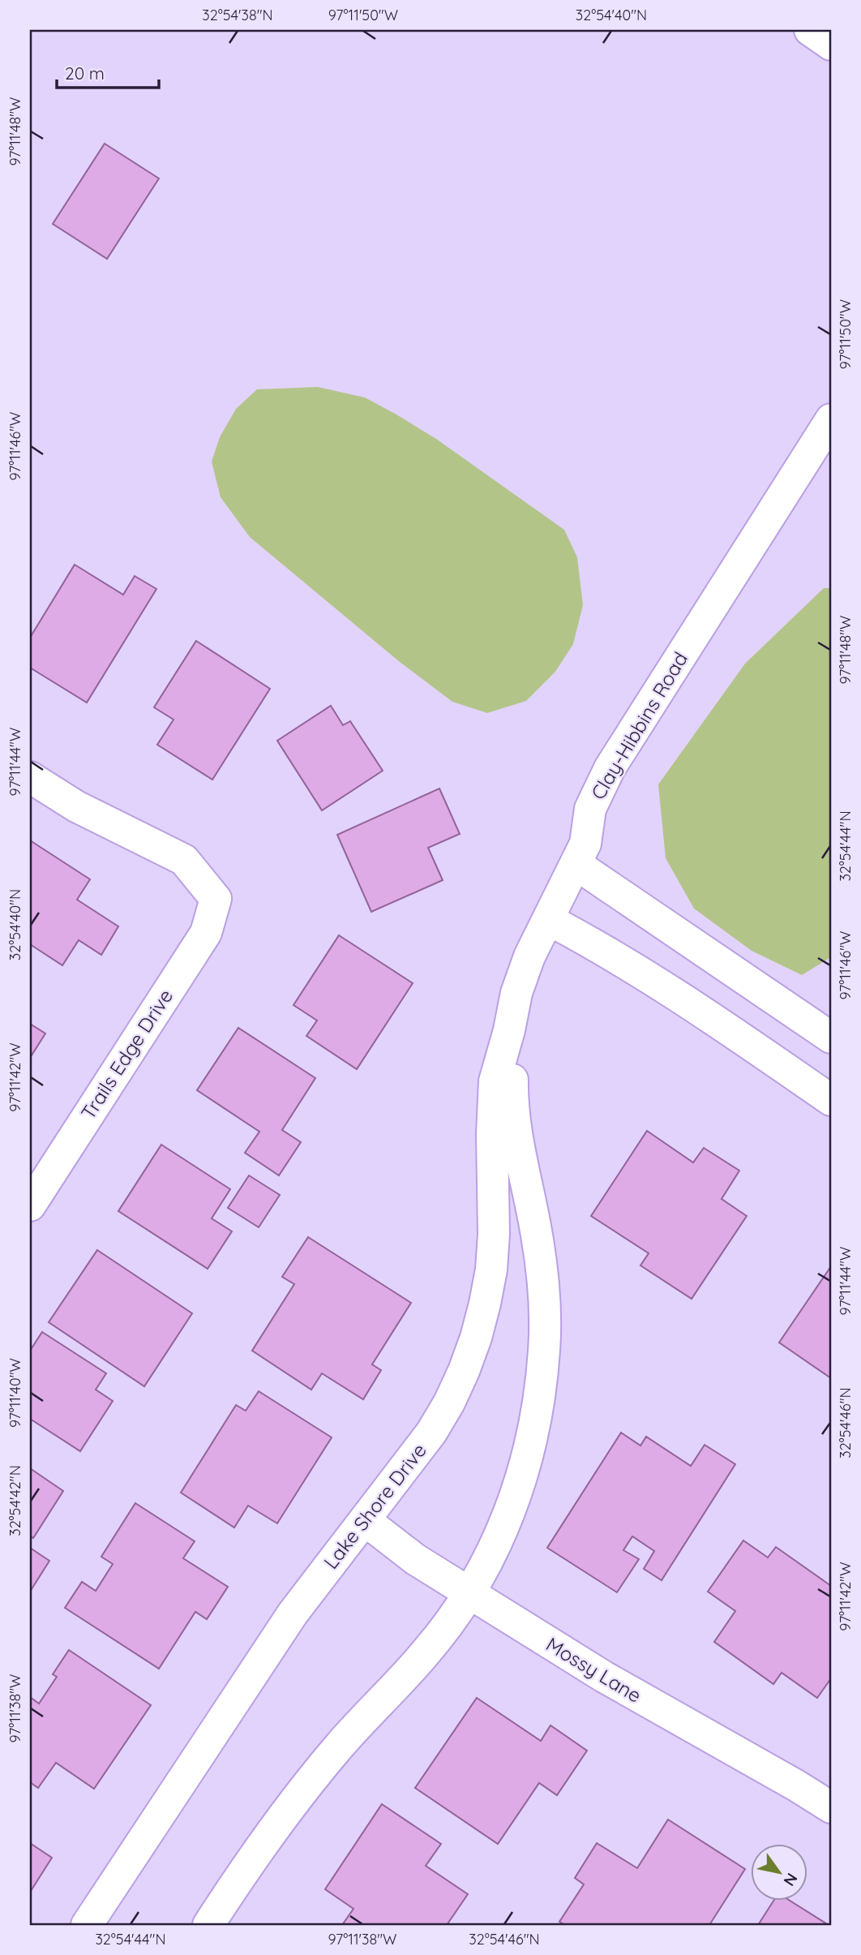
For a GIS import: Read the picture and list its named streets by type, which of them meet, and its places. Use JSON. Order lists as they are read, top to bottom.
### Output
{
  "streets": {
    "street": [
      "Clay-Hibbins Road",
      "Trails Edge Drive",
      "Lake Shore Drive",
      "Mossy Lane"
    ]
  },
  "crossings": [
    ["Clay-Hibbins Road", "Lake Shore Drive"],
    ["Lake Shore Drive", "Mossy Lane"]
  ],
  "scale_bar": "20 m",
  "north": "bottom right",
  "coordinates": [
    "32°54'38\"N",
    "97°11'50\"W",
    "32°54'40\"N",
    "97°11'48\"W",
    "97°11'46\"W",
    "97°11'44\"W",
    "32°54'44\"N",
    "97°11'42\"W",
    "97°11'40\"W",
    "32°54'46\"N",
    "32°54'42\"N",
    "97°11'38\"W"
  ]
}
